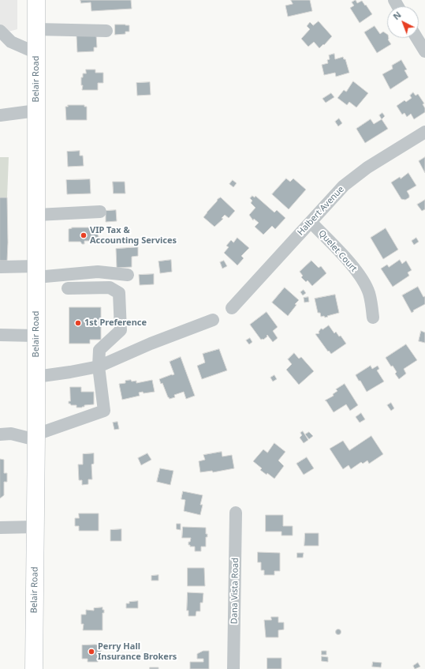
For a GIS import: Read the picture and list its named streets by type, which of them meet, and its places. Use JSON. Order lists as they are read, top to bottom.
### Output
{
  "streets": {
    "highway": ["Belair Road"],
    "street": ["Halbert Avenue", "Quelet Court", "Dana Vista Road"]
  },
  "crossings": [
    ["Halbert Avenue", "Quelet Court"]
  ],
  "places": ["VIP Tax & Accounting Services", "1st Preference", "Perry Hall Insurance Brokers"],
  "north": "top left"
}
